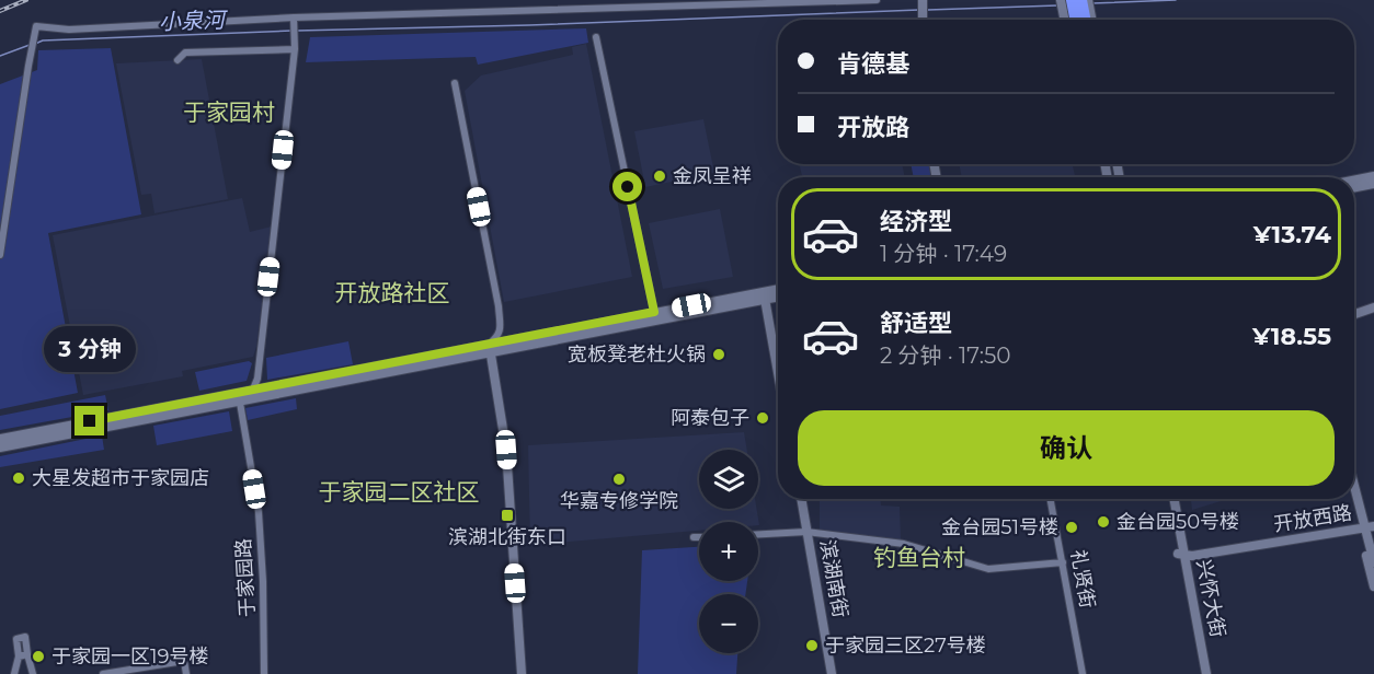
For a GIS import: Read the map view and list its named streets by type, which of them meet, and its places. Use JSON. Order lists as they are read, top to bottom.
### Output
{
  "streets": {
    "main road": ["开放西路", "滨湖南街", "兴怀大街"],
    "street": ["于家园路", "礼贤街"]
  },
  "crossings": [
    ["开放西路", "兴怀大街"]
  ],
  "districts": [
    "于家园村",
    "开放路社区",
    "于家园二区社区",
    "钓鱼台村"
  ],
  "water": ["小泉河"],
  "places": {
    "other": [
      "金凤呈祥",
      "宽板凳老杜火锅",
      "阿泰包子",
      "大星发超市于家园店",
      "华嘉专修学院",
      "金台园50号楼",
      "金台园51号楼",
      "于家园三区27号楼",
      "于家园一区19号楼"
    ],
    "transit": ["滨湖北街东口"]
  },
  "page": {
    "banner": ["肯德基", "开放路"],
    "list": [
      {
        "name": "经济型",
        "note": "1 分钟 · 17:49",
        "value": "¥13.74"
      },
      {
        "name": "舒适型",
        "note": "2 分钟 · 17:50",
        "value": "¥18.55"
      }
    ],
    "bubble": "3 分钟",
    "buttons": "确认",
    "map_buttons": ["+", "−"]
  }
}
